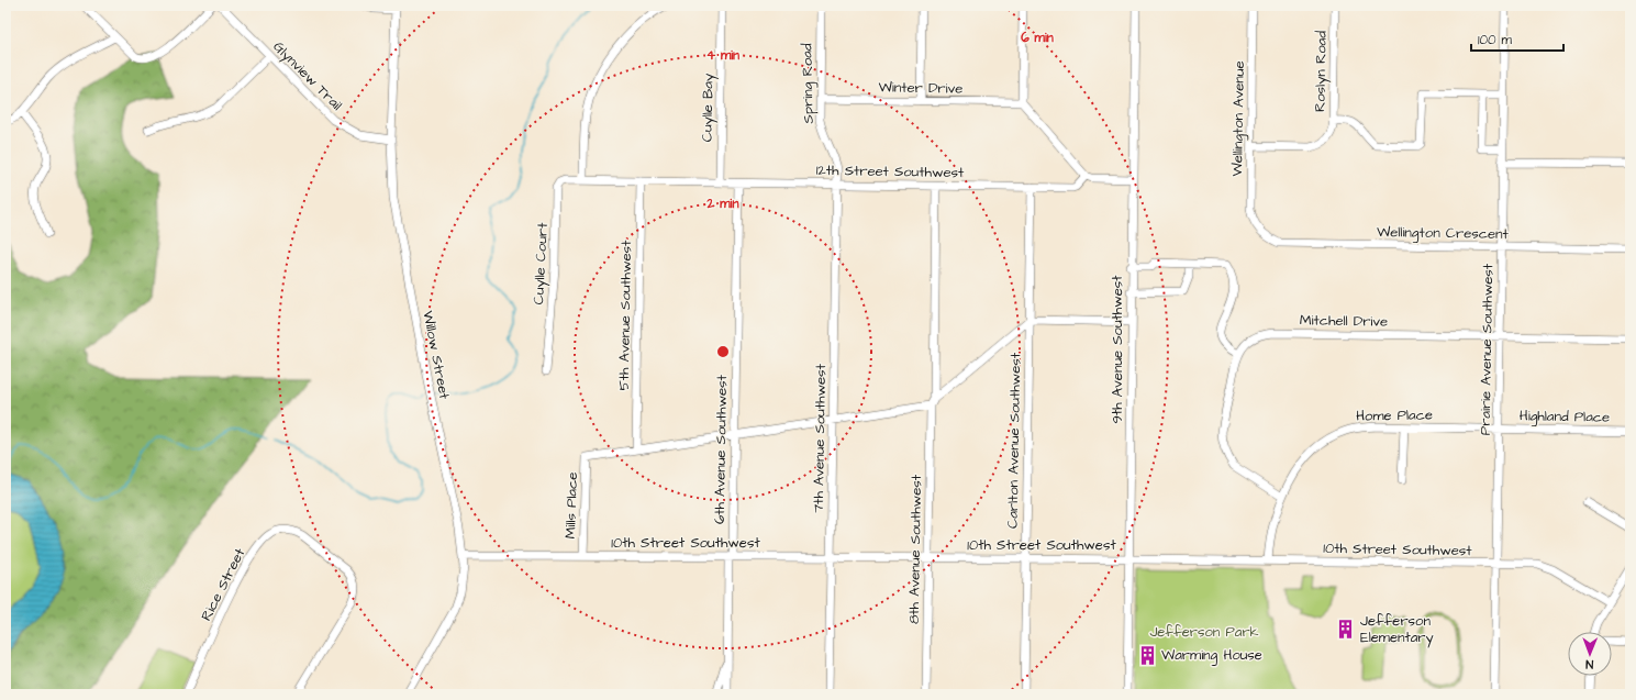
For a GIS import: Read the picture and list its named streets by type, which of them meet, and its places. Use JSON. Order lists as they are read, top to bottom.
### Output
{
  "streets": {
    "street": [
      "Roslyn Road",
      "Glynview Trail",
      "Spring Road",
      "Winter Drive",
      "Cuylle Bay",
      "Wellington Avenue",
      "12th Street Southwest",
      "Wellington Crescent",
      "Cuylle Court",
      "5th Avenue Southwest",
      "Mitchell Drive",
      "9th Avenue Southwest",
      "Prairie Avenue Southwest",
      "Willow Street",
      "Home Place",
      "Highland Place",
      "7th Avenue Southwest",
      "Carlton Avenue Southwest",
      "6th Avenue Southwest",
      "Mills Place",
      "10th Street Southwest",
      "8th Avenue Southwest",
      "Rice Street"
    ]
  },
  "crossings": [
    ["Roslyn Road", "Wellington Avenue"],
    ["Glynview Trail", "Willow Street"],
    ["Spring Road", "Winter Drive"],
    ["Spring Road", "12th Street Southwest"],
    ["Spring Road", "7th Avenue Southwest"],
    ["Cuylle Bay", "12th Street Southwest"],
    ["Wellington Avenue", "Wellington Crescent"],
    ["12th Street Southwest", "5th Avenue Southwest"],
    ["12th Street Southwest", "7th Avenue Southwest"],
    ["12th Street Southwest", "Carlton Avenue Southwest"],
    ["12th Street Southwest", "6th Avenue Southwest"],
    ["12th Street Southwest", "8th Avenue Southwest"],
    ["Wellington Crescent", "Prairie Avenue Southwest"],
    ["5th Avenue Southwest", "Mills Place"],
    ["Mitchell Drive", "Prairie Avenue Southwest"],
    ["9th Avenue Southwest", "10th Street Southwest"],
    ["Prairie Avenue Southwest", "Home Place"],
    ["Prairie Avenue Southwest", "Highland Place"],
    ["Prairie Avenue Southwest", "10th Street Southwest"],
    ["Willow Street", "10th Street Southwest"],
    ["Home Place", "Highland Place"],
    ["Home Place", "10th Street Southwest"],
    ["7th Avenue Southwest", "10th Street Southwest"],
    ["Carlton Avenue Southwest", "10th Street Southwest"],
    ["6th Avenue Southwest", "10th Street Southwest"],
    ["Mills Place", "10th Street Southwest"],
    ["10th Street Southwest", "8th Avenue Southwest"]
  ],
  "parks": ["Jefferson Park"],
  "places": {
    "building": ["Jefferson Elementary", "Warming House"]
  },
  "scale_bar": "100 m",
  "north": "bottom",
  "rings": ["6 min", "4 min", "2 min"]
}
